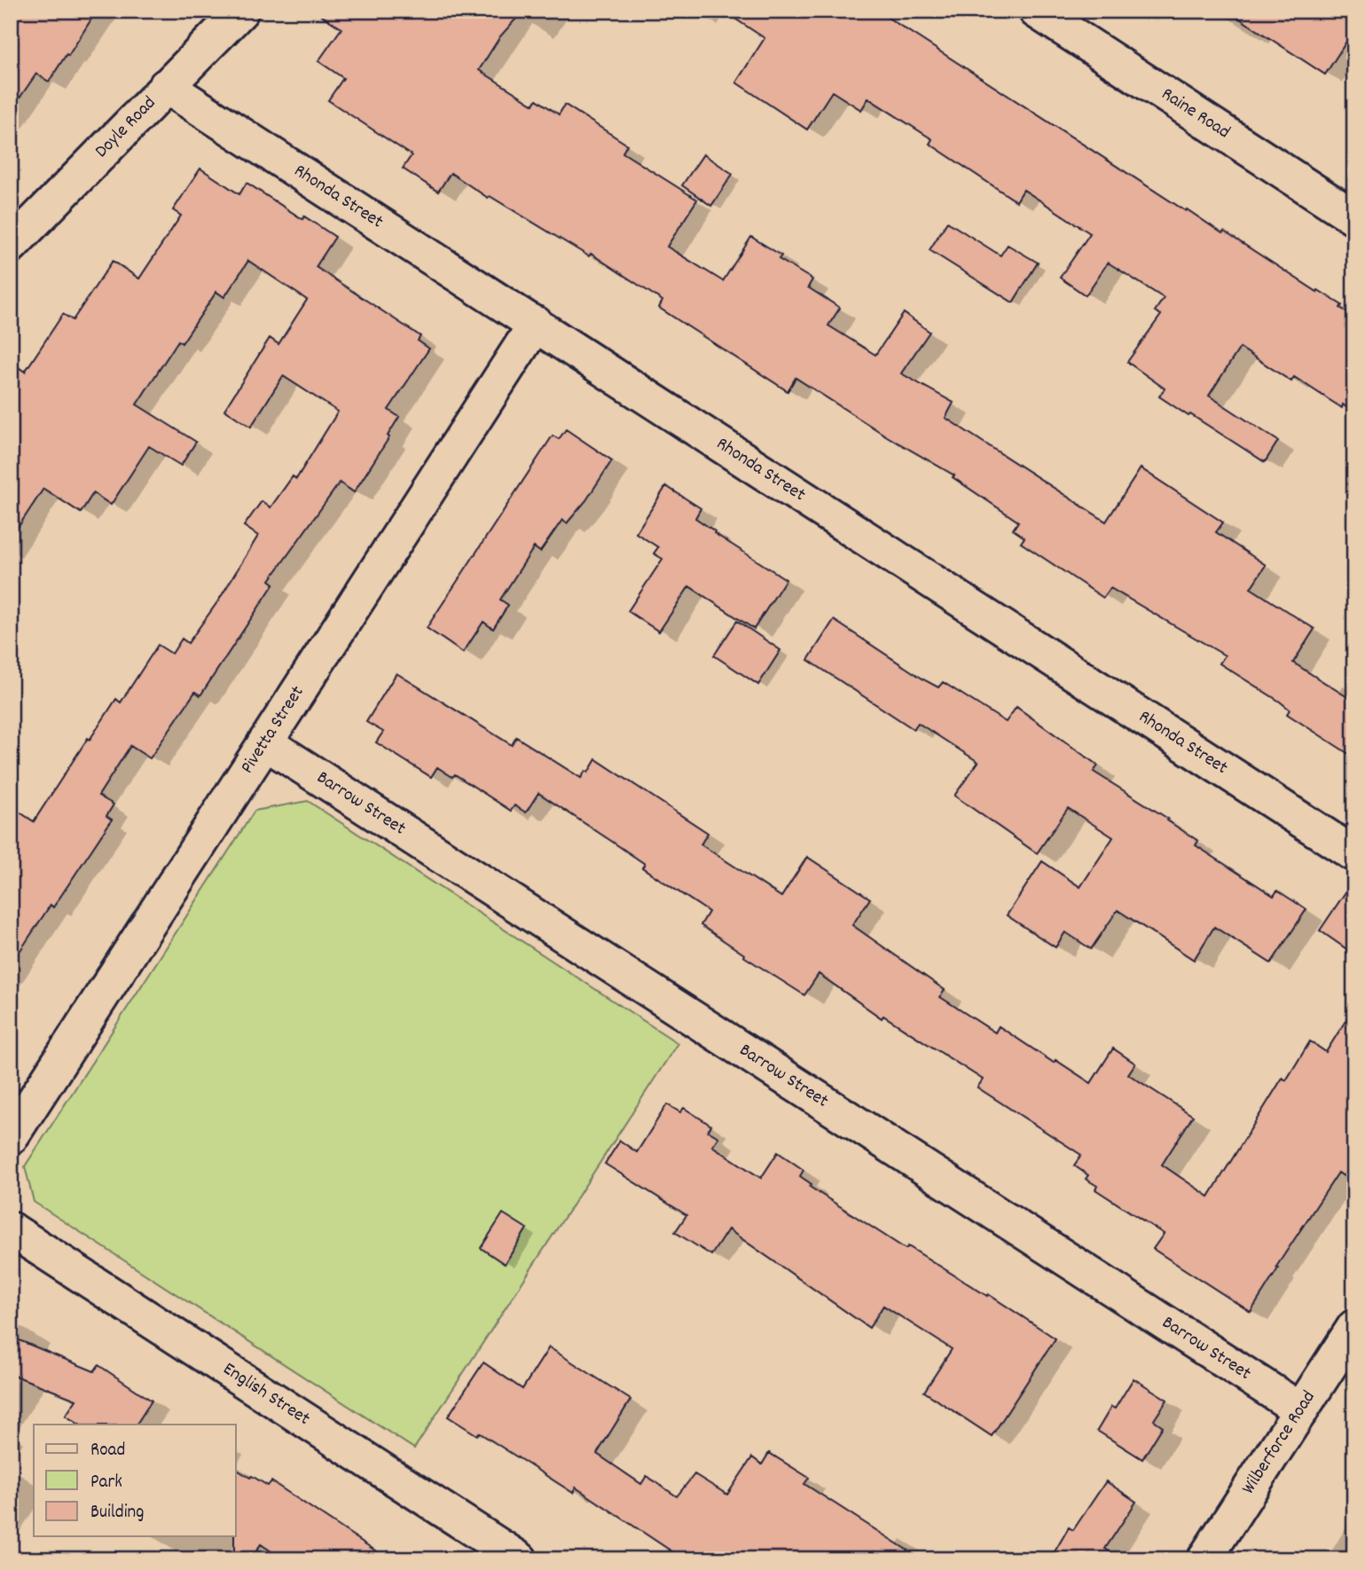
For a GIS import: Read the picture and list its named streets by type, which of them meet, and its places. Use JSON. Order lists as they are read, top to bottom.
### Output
{
  "streets": {
    "street": [
      "Raine Road",
      "Doyle Road",
      "Rhonda Street",
      "Pivetta Street",
      "Barrow Street",
      "English Street",
      "Wilberforce Road"
    ]
  },
  "crossings": [
    ["Doyle Road", "Rhonda Street"],
    ["Rhonda Street", "Pivetta Street"],
    ["Pivetta Street", "Barrow Street"],
    ["Barrow Street", "Wilberforce Road"]
  ],
  "legend": ["Road", "Park", "Building"]
}
